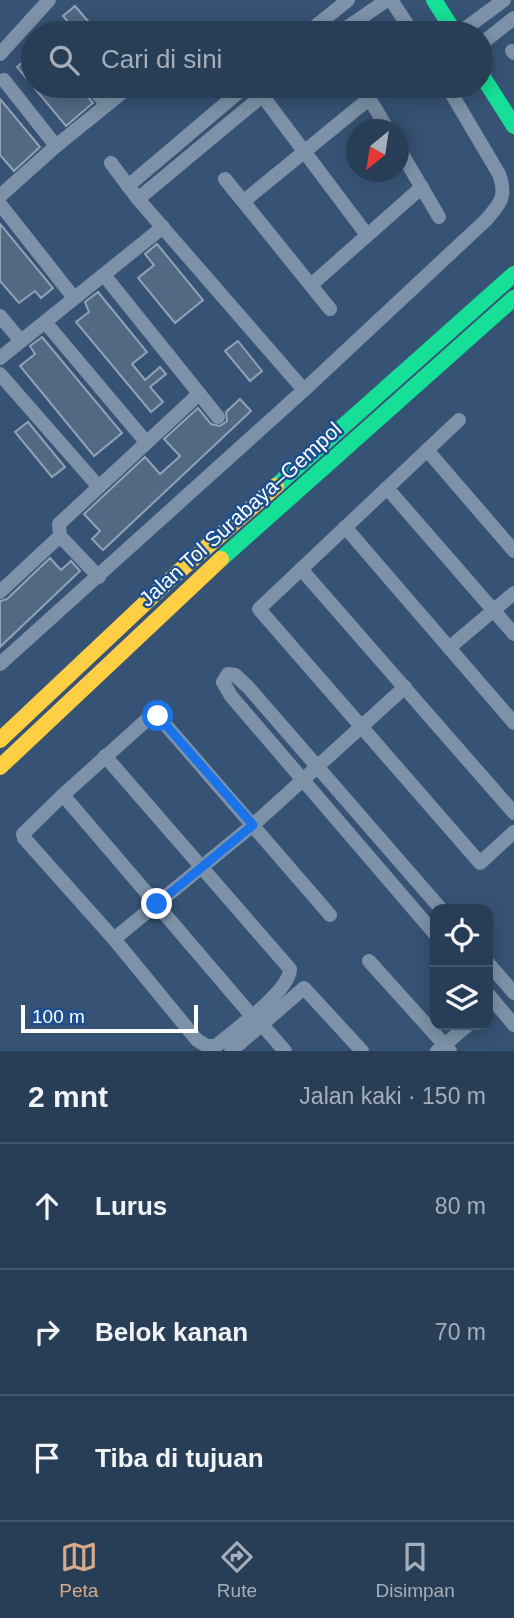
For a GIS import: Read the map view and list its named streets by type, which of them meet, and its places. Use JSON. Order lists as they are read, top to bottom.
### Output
{
  "streets": {
    "main road": ["Jalan Tol Surabaya–Gempol"]
  },
  "scale_bar": "100 m",
  "north": "bottom left",
  "page": {
    "search": "Cari di sini",
    "scale": "100 m",
    "heading": ["2 mnt", "Jalan kaki · 150 m"],
    "list": [
      ["Lurus", "80 m"],
      ["Belok kanan", "70 m"],
      "Tiba di tujuan"
    ],
    "nav": ["Peta", "Rute", "Disimpan"]
  }
}
